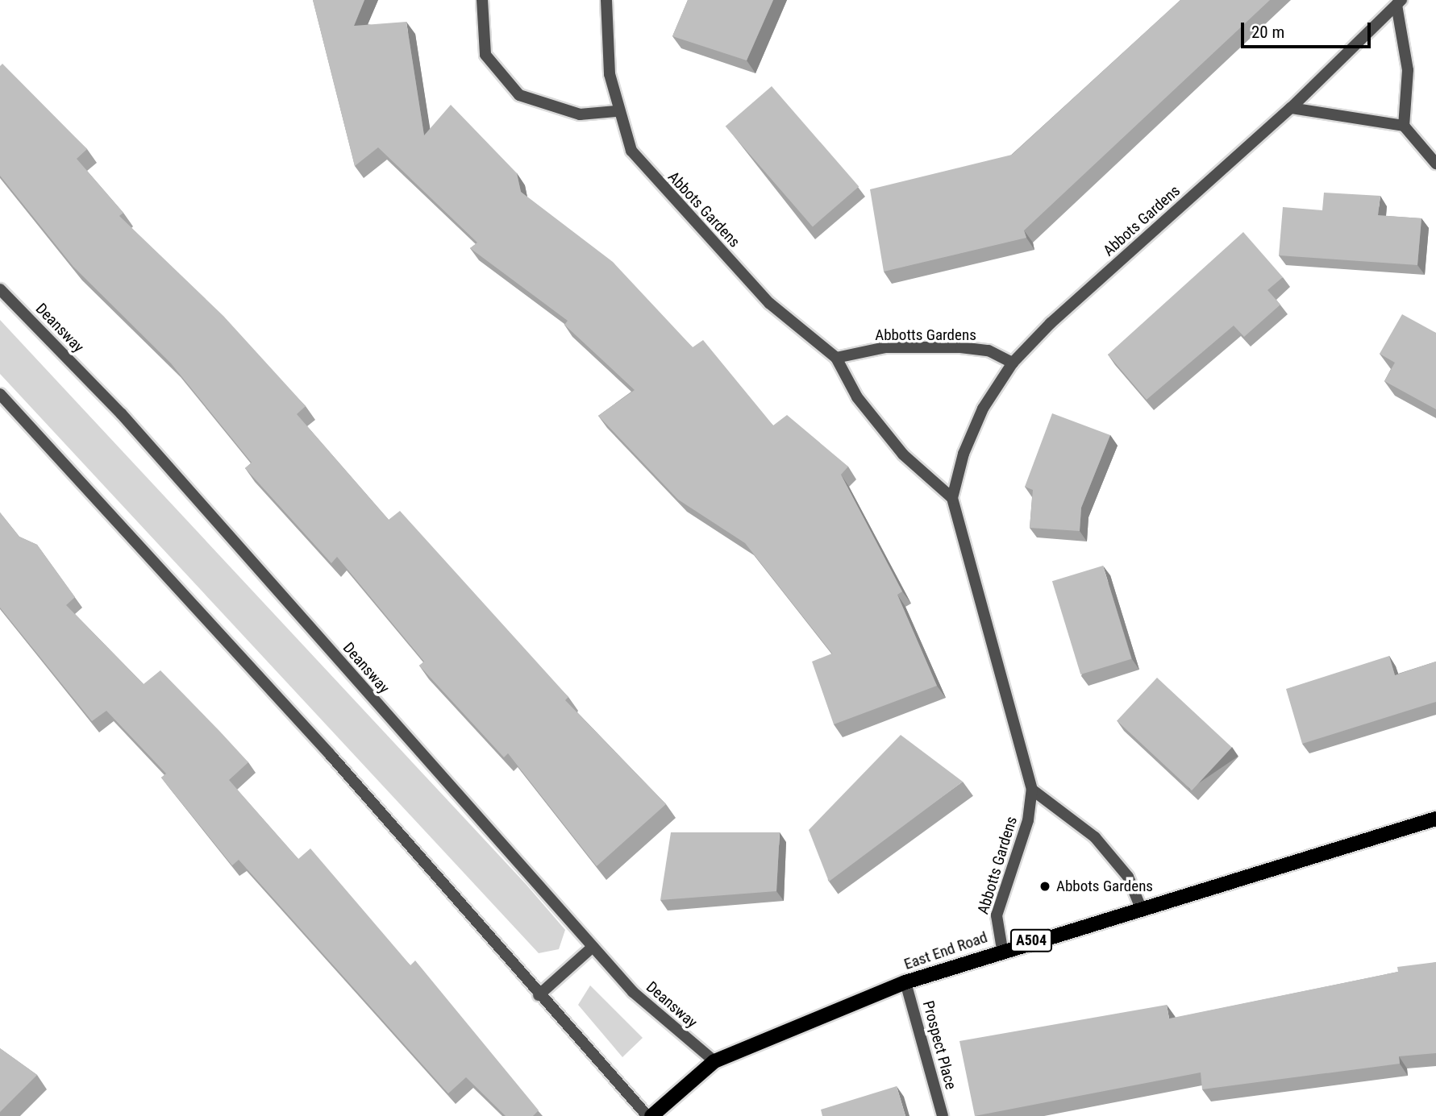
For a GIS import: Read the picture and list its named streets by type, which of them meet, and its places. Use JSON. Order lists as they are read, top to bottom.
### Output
{
  "streets": {
    "main road": ["A504", "East End Road"],
    "street": [
      "Abbots Gardens",
      "Deansway",
      "Abbotts Gardens",
      "Prospect Place"
    ]
  },
  "crossings": [
    ["Abbots Gardens", "Abbotts Gardens"],
    ["Deansway", "East End Road"],
    ["Abbotts Gardens", "East End Road"],
    ["East End Road", "Prospect Place"]
  ],
  "places": ["Abbots Gardens"],
  "scale_bar": "20 m"
}
